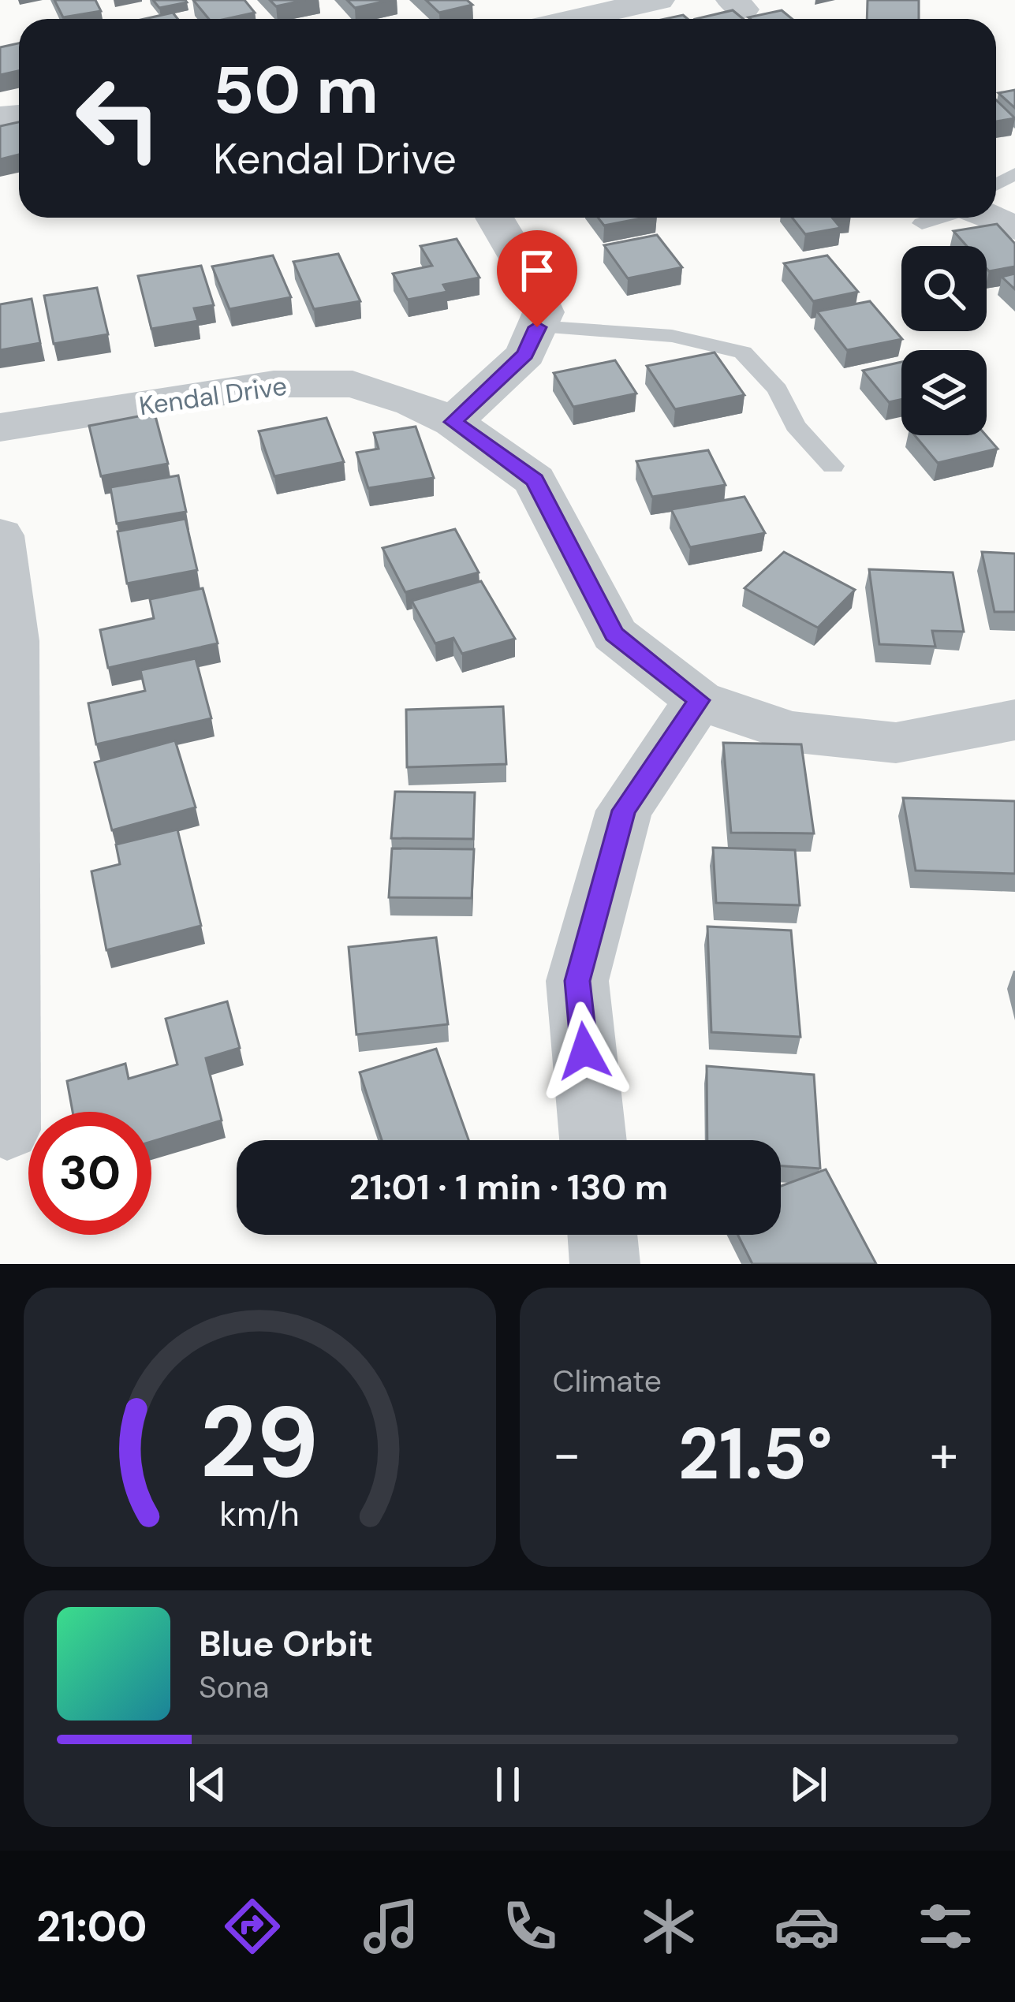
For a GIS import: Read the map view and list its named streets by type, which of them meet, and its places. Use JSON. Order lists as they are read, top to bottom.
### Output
{
  "streets": {
    "street": ["Kendal Drive"]
  },
  "page": {
    "turn": ["50 m", "Kendal Drive"],
    "limit": "30",
    "trip": "21:01 · 1 min · 130 m",
    "tile": "Climate",
    "heat": ["−", "21.5°", "+"],
    "song": ["Blue Orbit", "Sona"],
    "tabs": "21:00",
    "gauge": ["29", "km/h"]
  }
}
